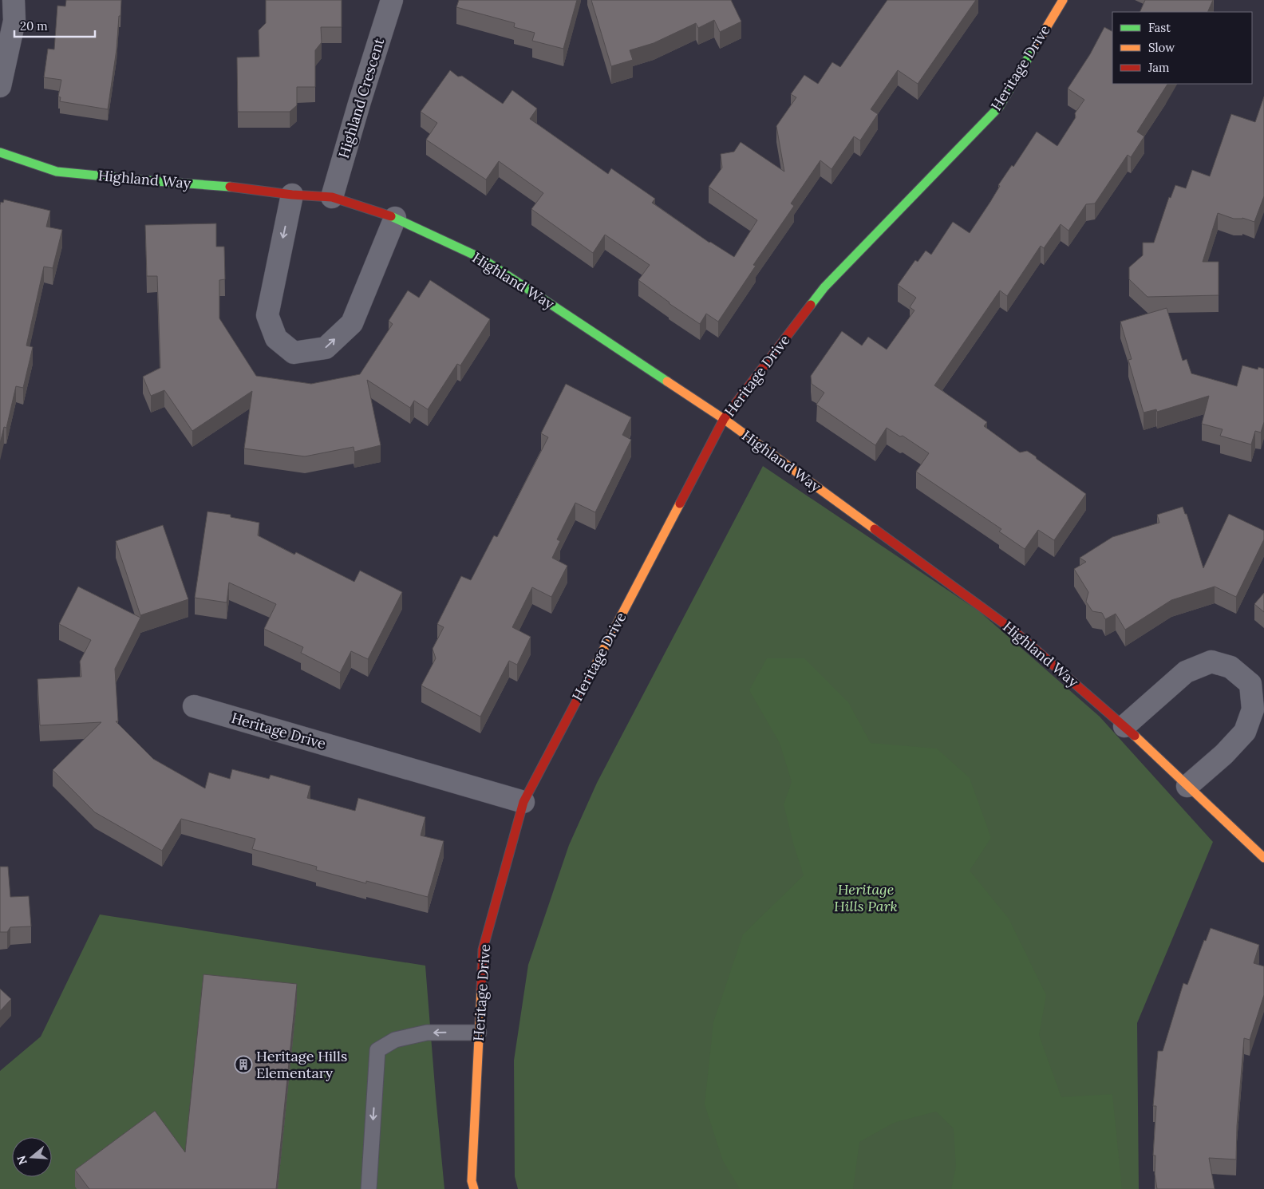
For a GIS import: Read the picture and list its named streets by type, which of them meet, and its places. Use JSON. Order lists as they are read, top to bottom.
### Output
{
  "streets": {
    "street": ["Heritage Drive", "Highland Crescent", "Highland Way"]
  },
  "crossings": [
    ["Heritage Drive", "Highland Way"],
    ["Highland Crescent", "Highland Way"]
  ],
  "parks": ["Heritage Hills Park"],
  "places": {
    "building": ["Heritage Hills Elementary"]
  },
  "legend": ["Fast", "Slow", "Jam"],
  "scale_bar": "20 m",
  "north": "left"
}
